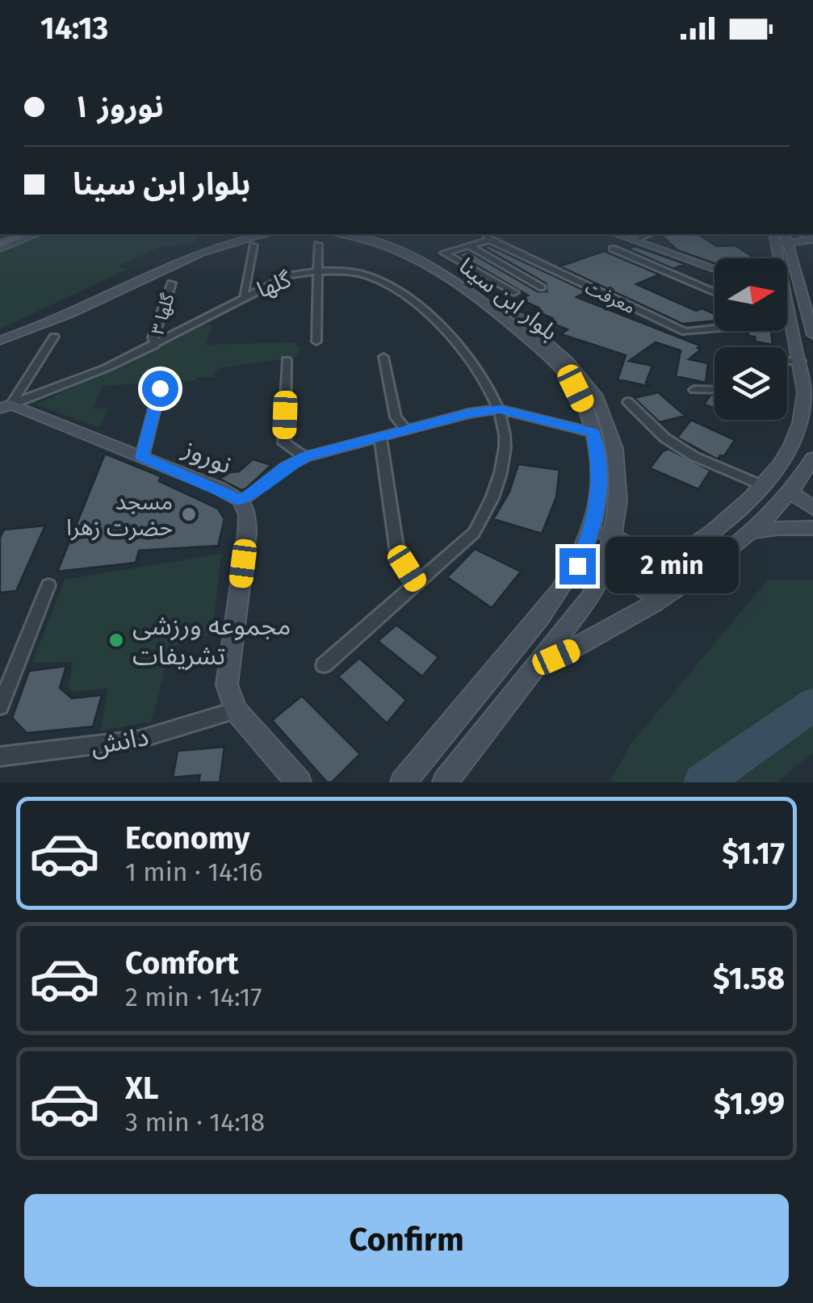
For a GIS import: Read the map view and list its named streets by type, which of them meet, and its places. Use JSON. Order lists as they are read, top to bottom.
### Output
{
  "streets": {
    "main road": ["بلوار ابن سینا", "نوروز"],
    "street": [
      "گلها",
      "معرفت",
      "گلها ۳",
      "دانش"
    ]
  },
  "crossings": [
    ["گلها", "گلها ۳"],
    ["گلها", "نوروز"],
    ["نوروز", "دانش"]
  ],
  "places": ["مسجد حضرت زهرا", "مجموعه ورزشی تشریفات"],
  "north": "right",
  "page": {
    "status": "14:13",
    "banner": ["نوروز ۱", "بلوار ابن سینا"],
    "bubble": "2 min",
    "list": [
      {
        "name": "Economy",
        "note": "1 min · 14:16",
        "value": "$1.17"
      },
      {
        "name": "Comfort",
        "note": "2 min · 14:17",
        "value": "$1.58"
      },
      {
        "name": "XL",
        "note": "3 min · 14:18",
        "value": "$1.99"
      }
    ],
    "buttons": "Confirm"
  }
}
